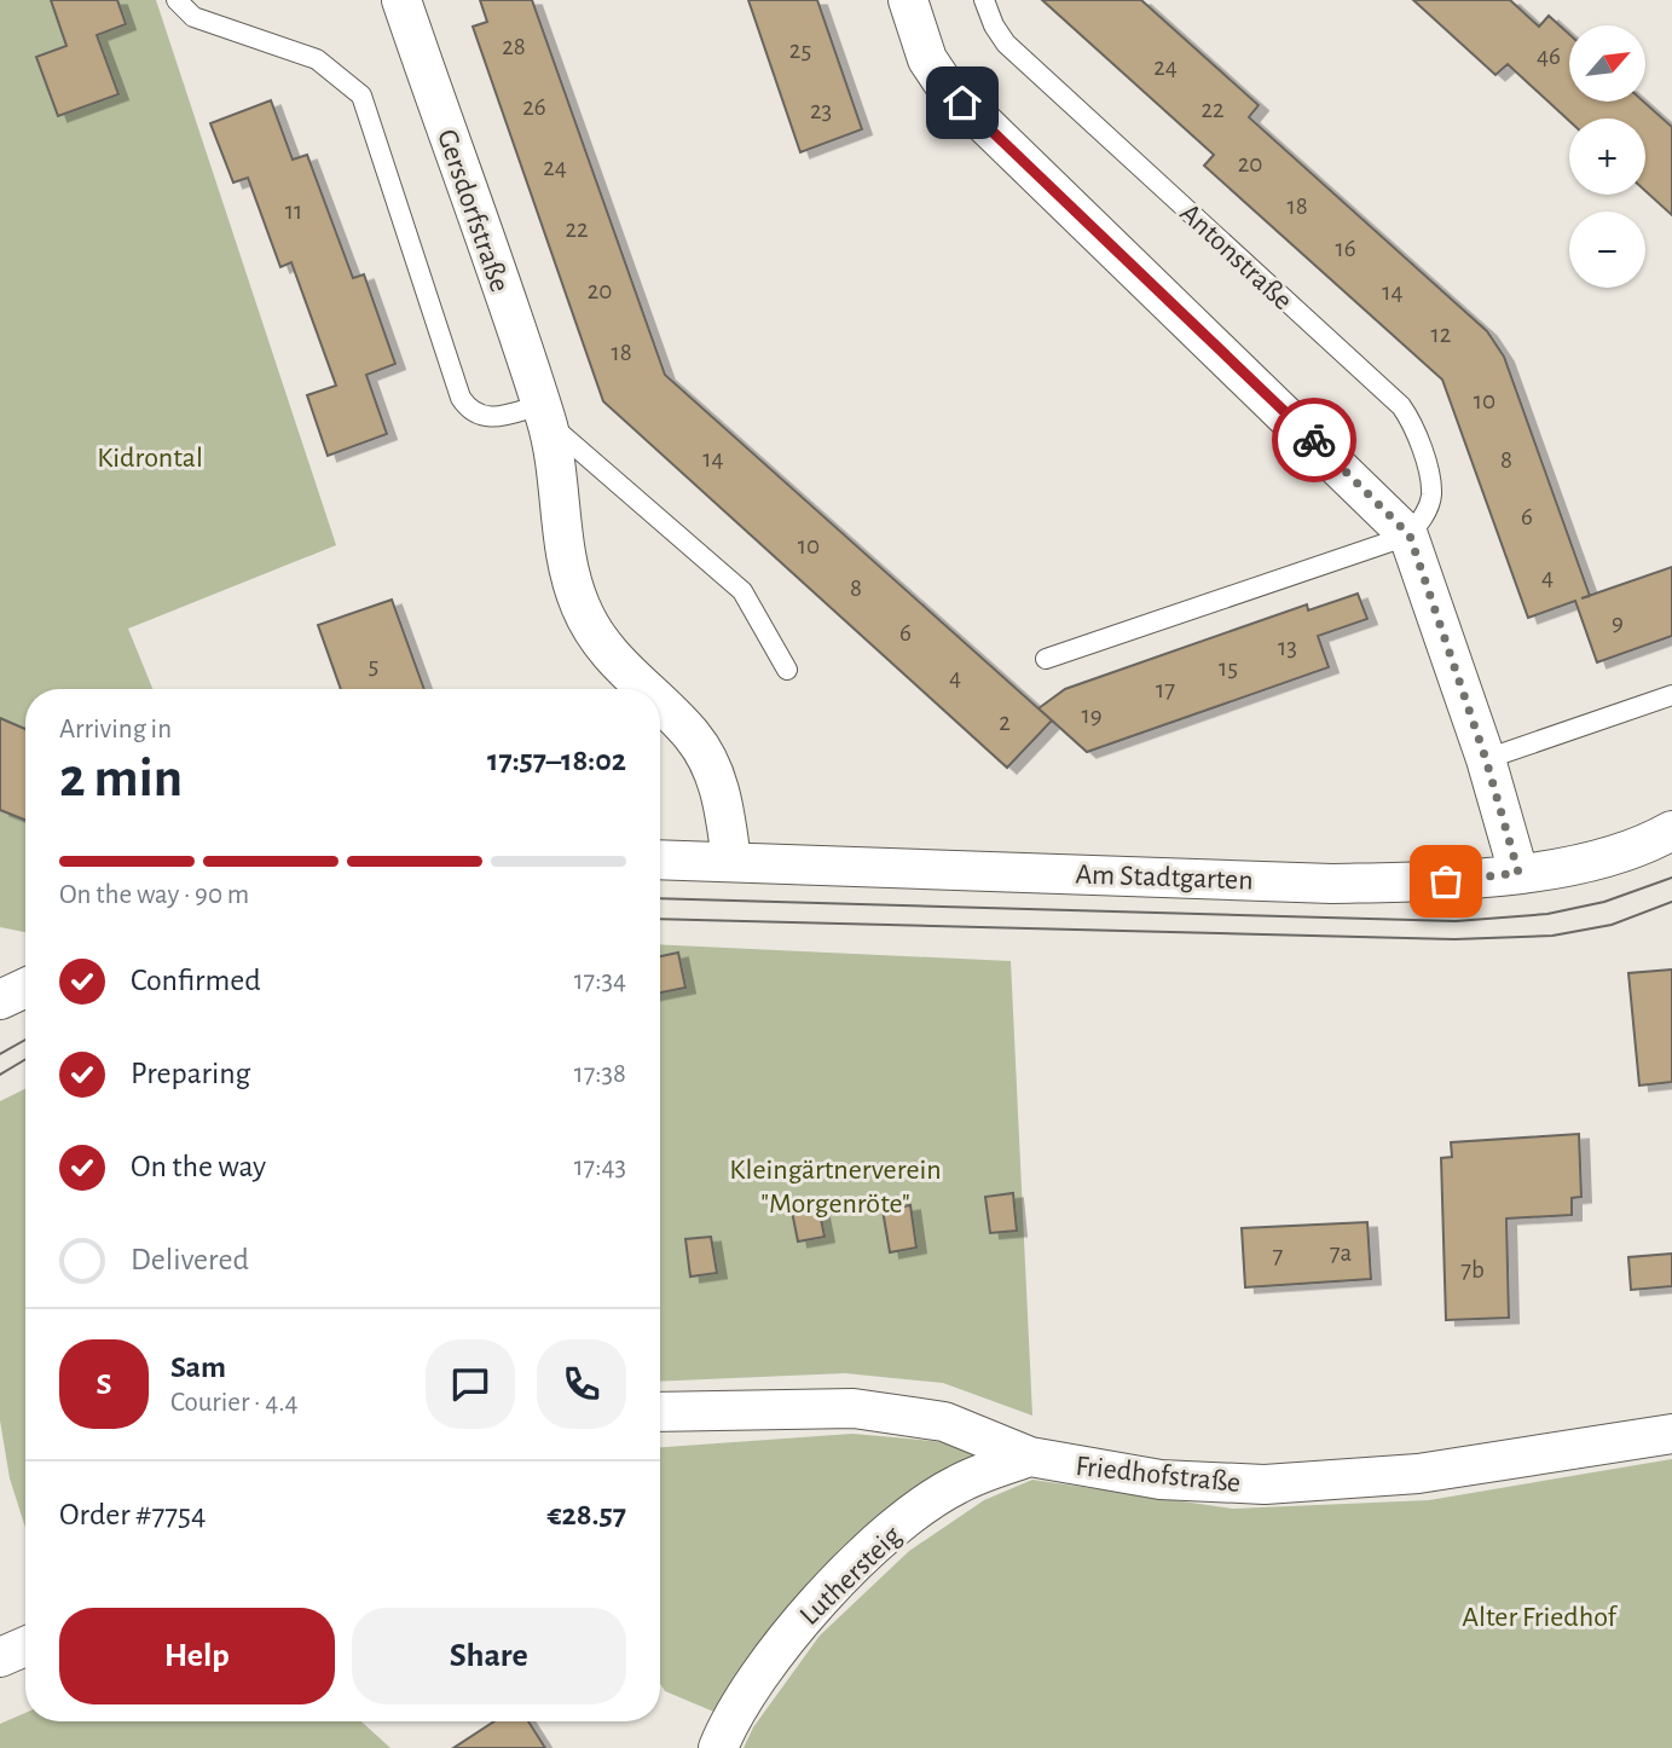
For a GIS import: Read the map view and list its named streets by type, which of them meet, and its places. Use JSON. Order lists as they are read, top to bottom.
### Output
{
  "streets": {
    "street": [
      "Gersdorfstraße",
      "Am Stadtgarten",
      "Friedhofstraße",
      "Luthersteig"
    ],
    "lane": ["Antonstraße"]
  },
  "crossings": [
    ["Gersdorfstraße", "Am Stadtgarten"],
    ["Friedhofstraße", "Luthersteig"]
  ],
  "parks": ["Kidrontal", "Kleingärtnerverein \"Morgenröte\"", "Alter Friedhof"],
  "house_numbers": [
    "28",
    "25",
    "46",
    "24",
    "26",
    "22",
    "23",
    "20",
    "24",
    "18",
    "11",
    "22",
    "16",
    "20",
    "14",
    "12",
    "18",
    "10",
    "14",
    "8",
    "6",
    "10",
    "4",
    "8",
    "9",
    "6",
    "13",
    "5",
    "15",
    "4",
    "17",
    "19",
    "2",
    "7a",
    "7",
    "7b"
  ],
  "north": "top right",
  "page": {
    "map_buttons": ["+", "−"],
    "heading": ["2 min", "Arriving in", "17:57–18:02"],
    "panel": [
      "Sam",
      "Courier · 4.4",
      "Order #7754",
      "€28.57"
    ],
    "bar": "On the way · 90 m",
    "list": [
      ["Confirmed", "17:34"],
      ["Preparing", "17:38"],
      ["On the way", "17:43"],
      "Delivered"
    ],
    "round": "S",
    "buttons": ["Help", "Share"]
  }
}
